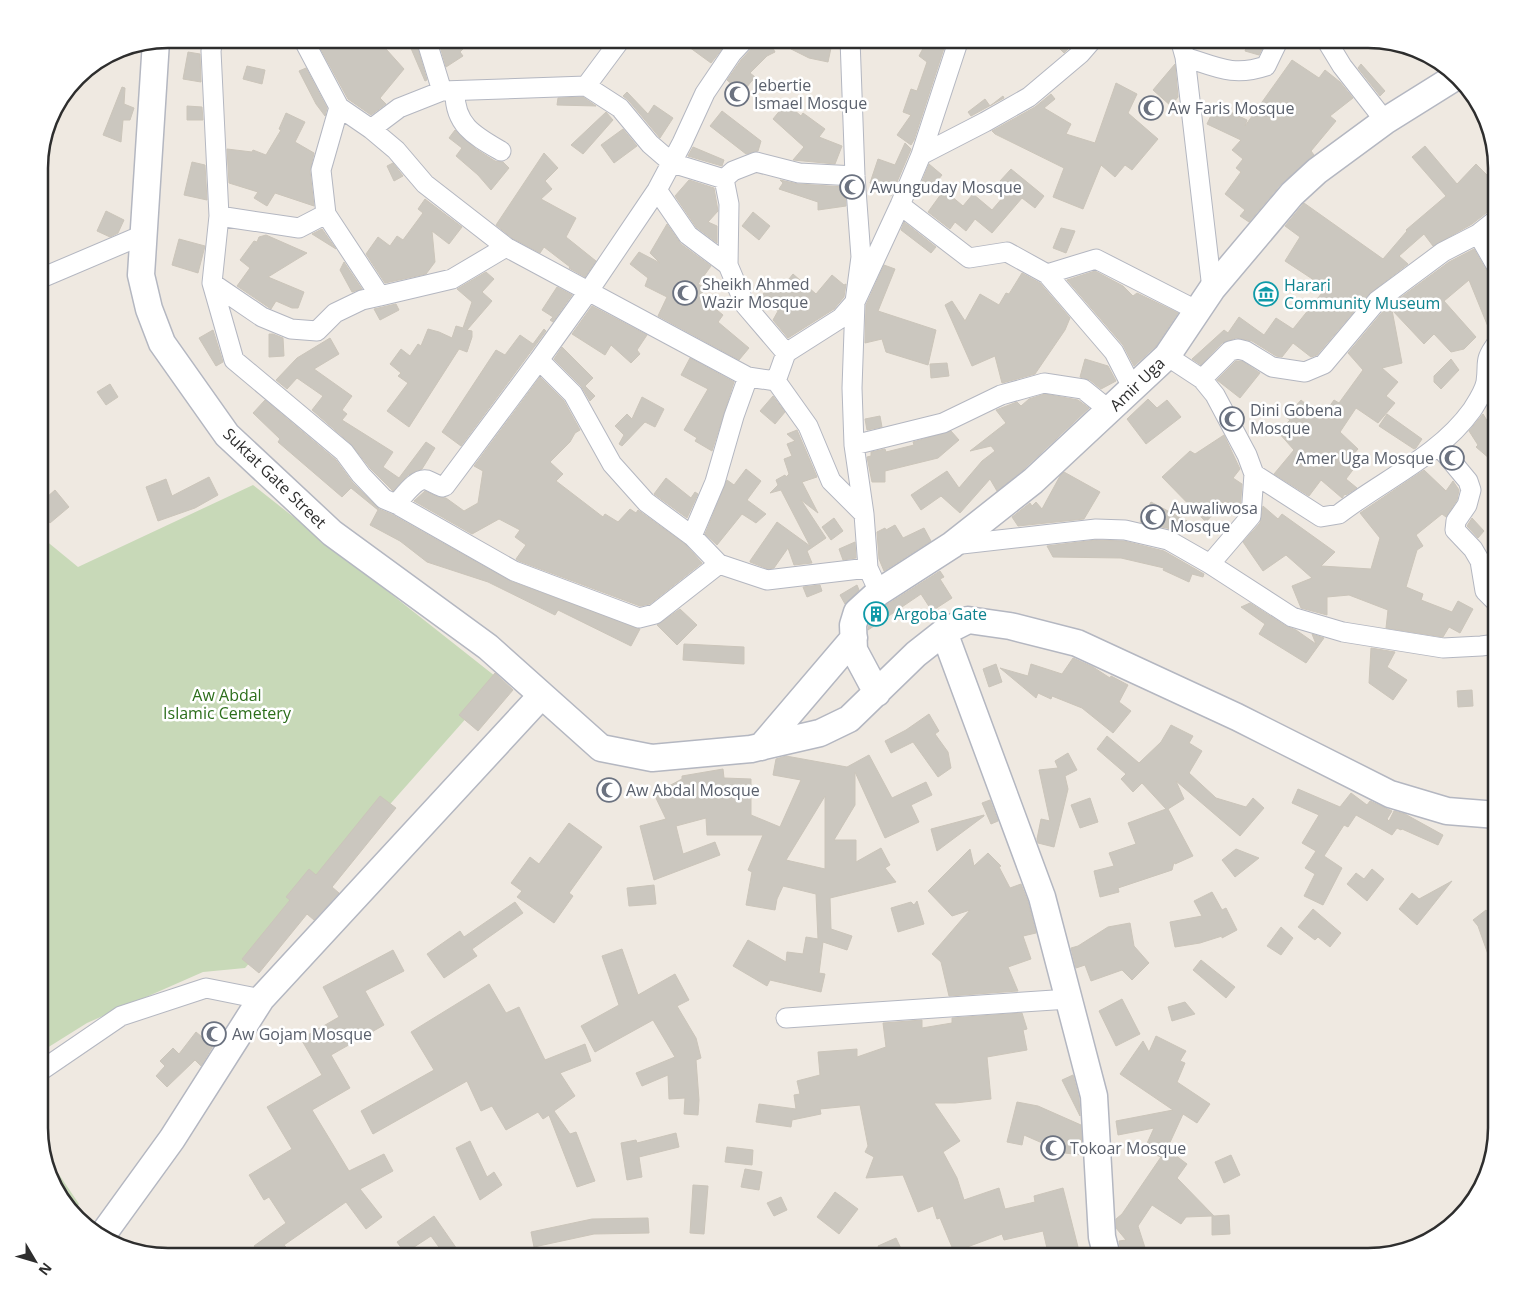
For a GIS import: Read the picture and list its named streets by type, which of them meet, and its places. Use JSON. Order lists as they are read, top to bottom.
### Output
{
  "streets": {
    "street": ["Amir Uga", "Suktat Gate Street"]
  },
  "crossings": [
    ["Amir Uga", "Suktat Gate Street"]
  ],
  "parks": ["Aw Abdal Islamic Cemetery"],
  "places": {
    "mosque": [
      "Jebertie Ismael Mosque",
      "Aw Faris Mosque",
      "Awunguday Mosque",
      "Sheikh Ahmed Wazir Mosque",
      "Dini Gobena Mosque",
      "Amer Uga Mosque",
      "Auwaliwosa Mosque",
      "Aw Abdal Mosque",
      "Aw Gojam Mosque",
      "Tokoar Mosque"
    ],
    "museum": ["Harari Community Museum"],
    "building": ["Argoba Gate"]
  },
  "north": "bottom right"
}
